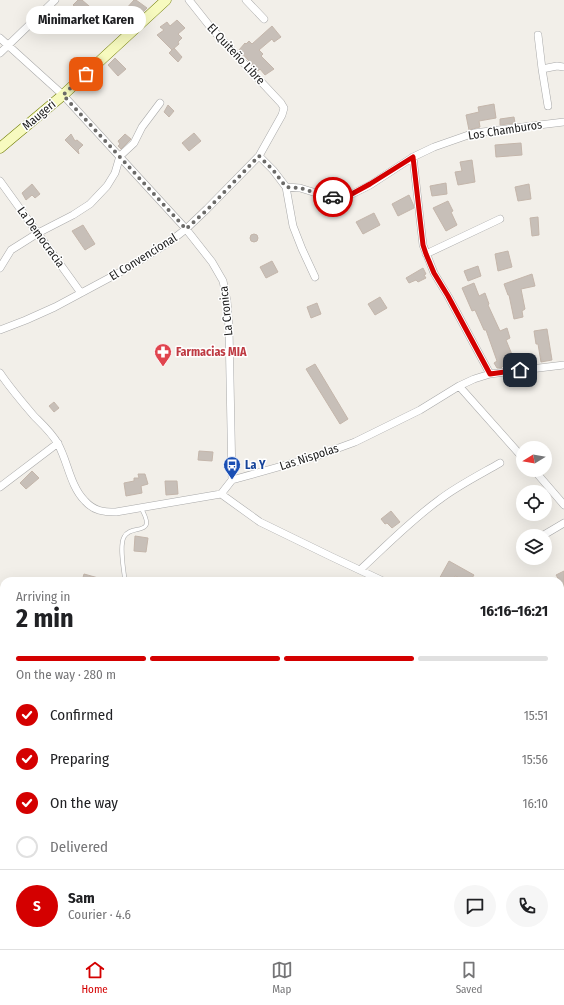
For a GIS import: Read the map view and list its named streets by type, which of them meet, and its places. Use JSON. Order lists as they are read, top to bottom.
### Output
{
  "streets": {
    "street": [
      "El Quiteño Libre",
      "Maugeri",
      "Los Chamburos",
      "La Democracia",
      "El Convencional",
      "La Cronica",
      "Las Nispolas"
    ]
  },
  "crossings": [
    ["El Quiteño Libre", "El Convencional"],
    ["Maugeri", "La Cronica"],
    ["La Democracia", "El Convencional"],
    ["El Convencional", "La Cronica"],
    ["La Cronica", "Las Nispolas"]
  ],
  "places": {
    "other": ["Minimarket Karen"],
    "pharmacy": ["Farmacias MIA"],
    "bus stop": ["La Y"]
  },
  "north": "left",
  "page": {
    "bubble": "Minimarket Karen",
    "heading": ["2 min", "Arriving in", "16:16–16:21"],
    "panel": ["Sam", "Courier · 4.6"],
    "bar": "On the way · 280 m",
    "list": [
      ["Confirmed", "15:51"],
      ["Preparing", "15:56"],
      ["On the way", "16:10"],
      "Delivered"
    ],
    "round": "S",
    "tabs": ["Home", "Map", "Saved"]
  }
}
